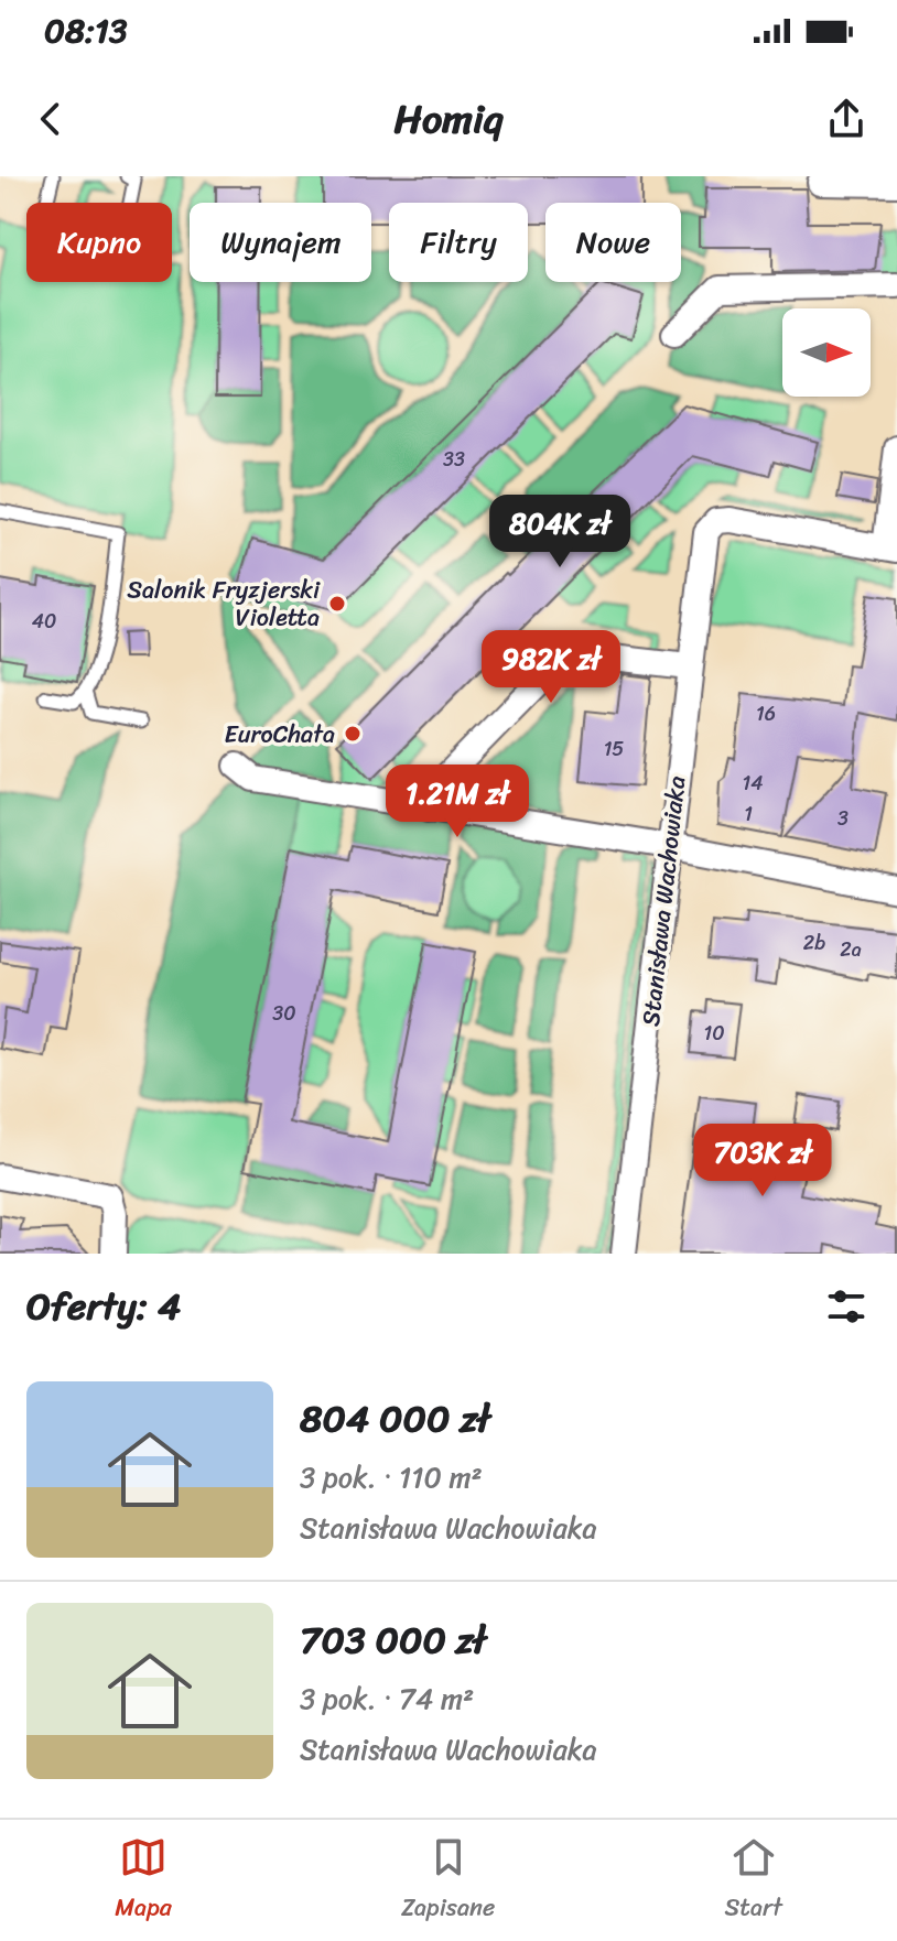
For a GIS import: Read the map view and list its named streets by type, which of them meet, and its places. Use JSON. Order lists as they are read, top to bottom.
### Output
{
  "streets": {
    "street": ["Stanisława Wachowiaka"]
  },
  "places": ["Salonik Fryzjerski Violetta", "EuroChata"],
  "house_numbers": [
    "33",
    "40",
    "16",
    "15",
    "14",
    "1",
    "3",
    "2b",
    "2a",
    "30",
    "10"
  ],
  "north": "right",
  "page": {
    "status": "08:13",
    "header": "Homiq",
    "chip": [
      "Kupno",
      "Wynajem",
      "Filtry",
      "Nowe"
    ],
    "price": [
      "804K zł",
      "982K zł",
      "1.21M zł",
      "703K zł"
    ],
    "heading": "Oferty: 4",
    "list": [
      {
        "name": "804 000 zł",
        "note": "3 pok. · 110 m² · Stanisława Wachowiaka"
      },
      {
        "name": "703 000 zł",
        "note": "3 pok. · 74 m² · Stanisława Wachowiaka"
      }
    ],
    "tabs": ["Mapa", "Zapisane", "Start"]
  }
}
